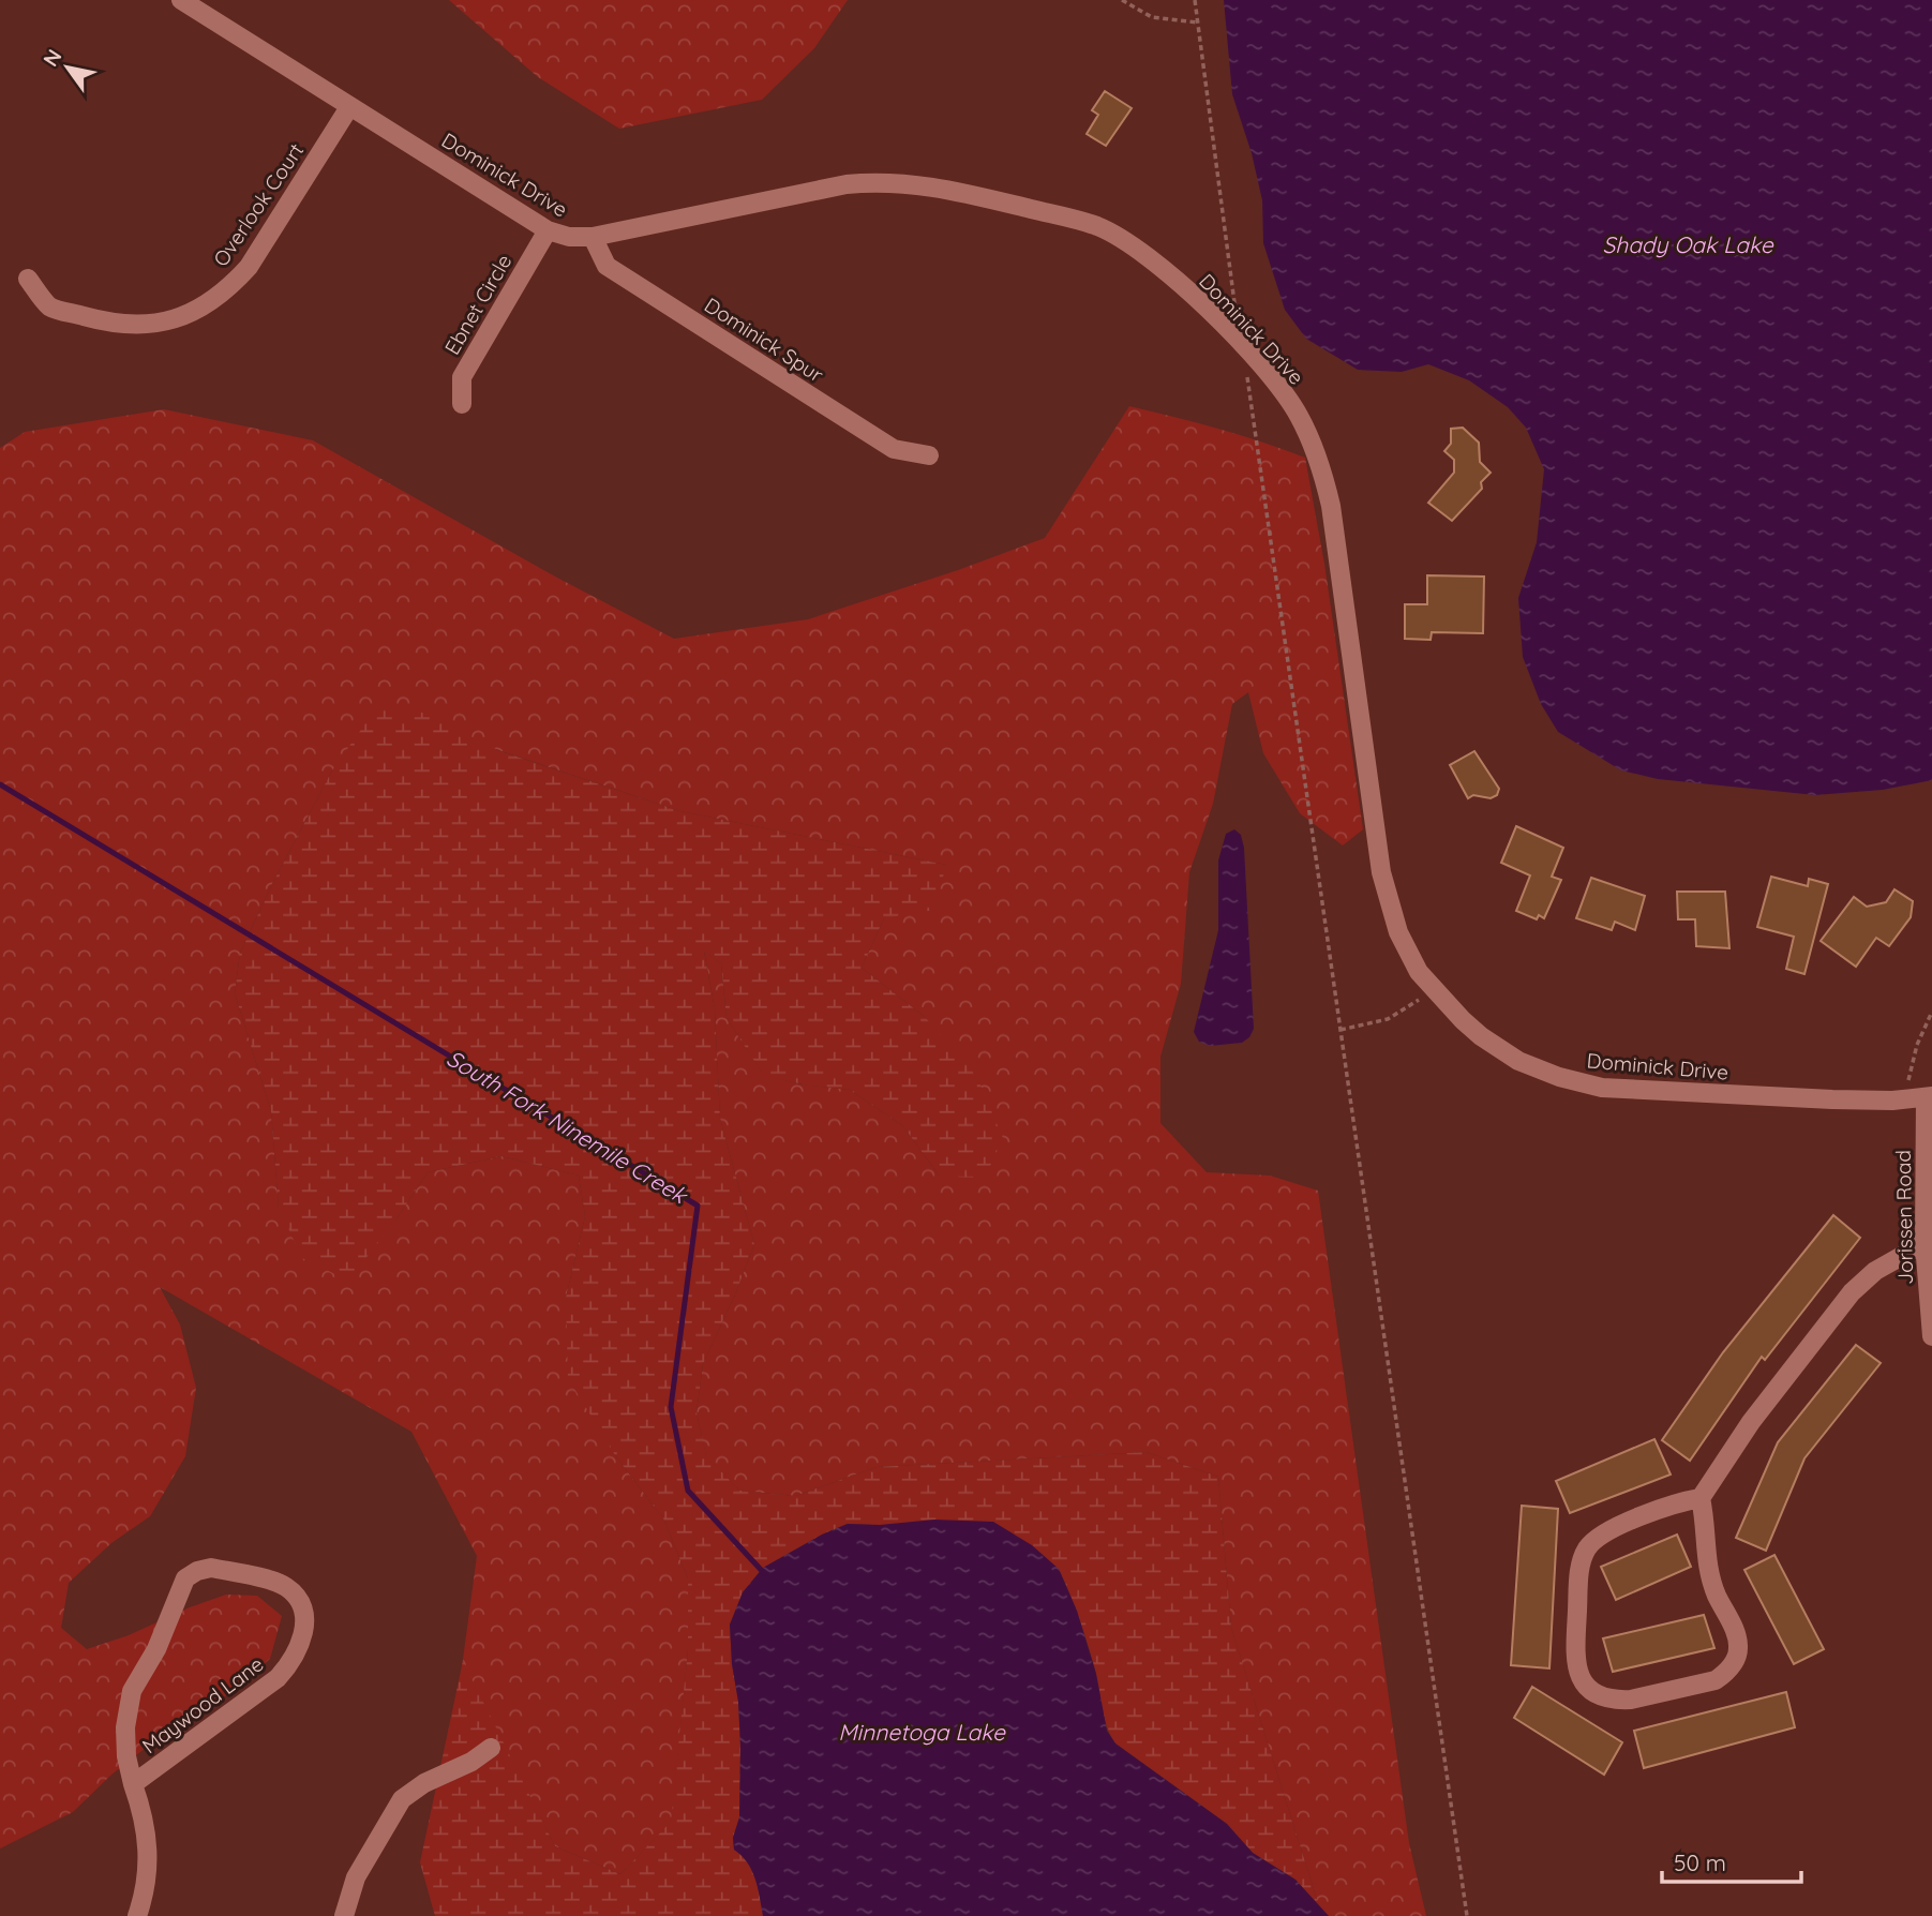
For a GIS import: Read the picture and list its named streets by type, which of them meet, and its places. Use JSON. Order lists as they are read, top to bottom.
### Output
{
  "streets": {
    "street": [
      "Dominick Drive",
      "Overlook Court",
      "Ebnet Circle",
      "Dominick Spur",
      "Jorissen Road",
      "Maywood Lane"
    ]
  },
  "crossings": [
    ["Dominick Drive", "Overlook Court"],
    ["Dominick Drive", "Ebnet Circle"],
    ["Dominick Drive", "Dominick Spur"],
    ["Dominick Drive", "Jorissen Road"]
  ],
  "water": ["Shady Oak Lake", "South Fork Ninemile Creek", "Minnetoga Lake"],
  "scale_bar": "50 m",
  "north": "top left"
}
